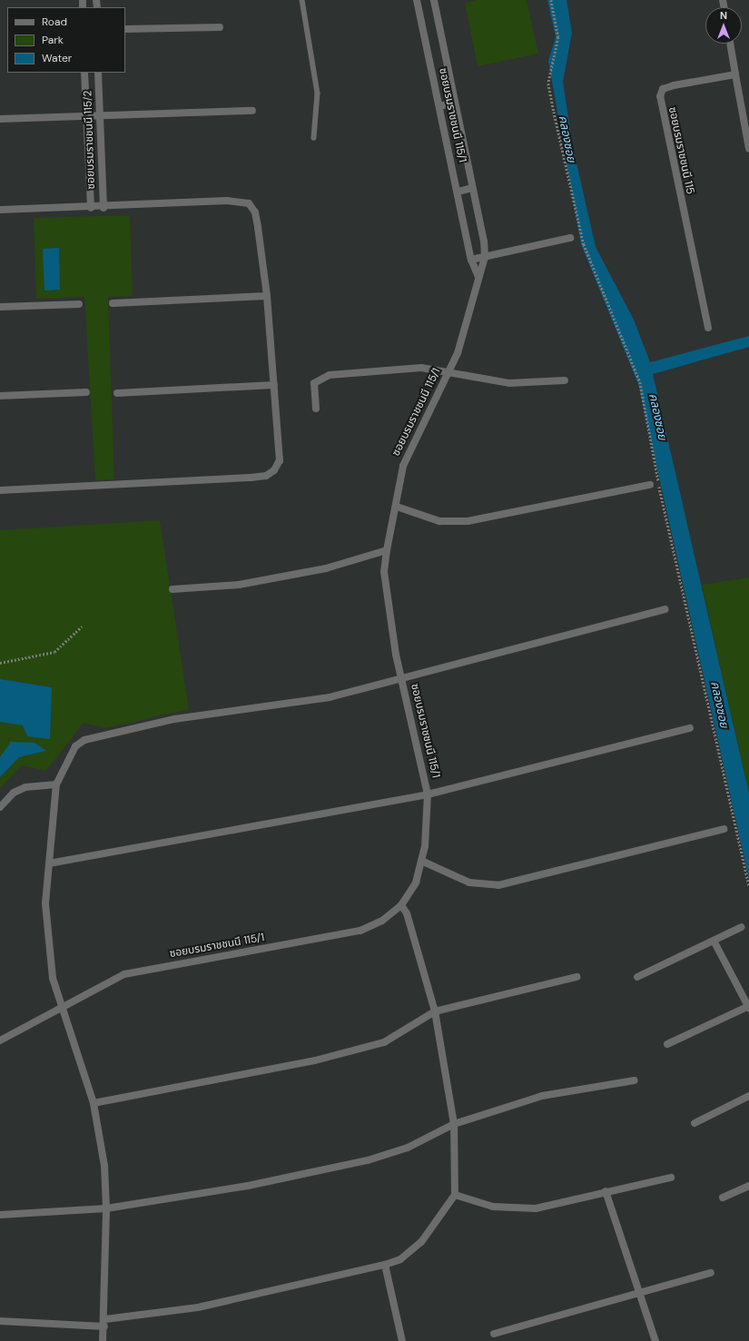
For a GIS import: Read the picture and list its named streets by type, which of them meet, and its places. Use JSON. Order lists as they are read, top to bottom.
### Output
{
  "streets": {
    "street": ["ซอยบรมราชชนนี 115/1", "ซอยบรมราชชนนี 115/2", "ซอยบรมราชชนนี 115"]
  },
  "water": ["คลองซอย"],
  "legend": ["Road", "Park", "Water"],
  "north": "top"
}
